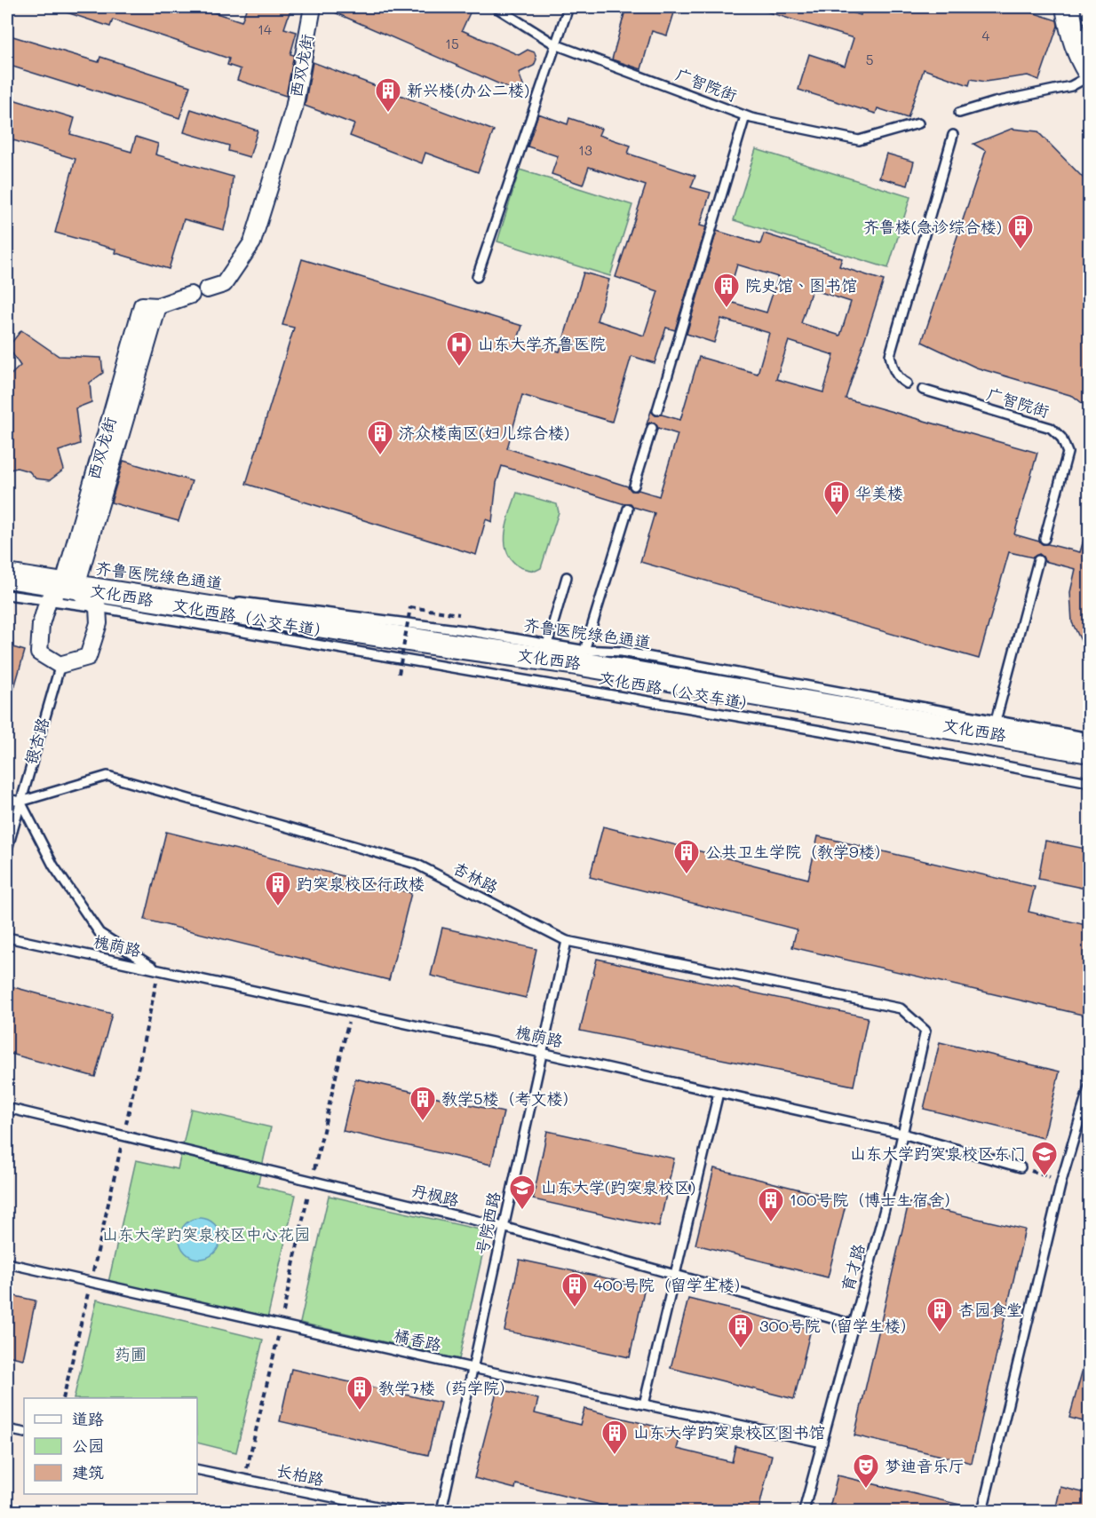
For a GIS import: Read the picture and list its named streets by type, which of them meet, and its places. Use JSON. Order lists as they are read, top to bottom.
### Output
{
  "streets": {
    "main road": ["文化西路"],
    "street": ["西双龙街"],
    "lane": [
      "广智院街",
      "齐鲁医院绿色通道",
      "文化西路（公交车道）",
      "银杏路",
      "杏林路",
      "槐荫路",
      "丹枫路",
      "号院西路",
      "育才路",
      "橘香路",
      "长柏路"
    ]
  },
  "crossings": [
    ["西双龙街", "齐鲁医院绿色通道"],
    ["西双龙街", "文化西路"],
    ["西双龙街", "文化西路（公交车道）"],
    ["齐鲁医院绿色通道", "文化西路"],
    ["齐鲁医院绿色通道", "文化西路（公交车道）"],
    ["文化西路", "文化西路（公交车道）"],
    ["银杏路", "杏林路"],
    ["杏林路", "号院西路"],
    ["杏林路", "育才路"],
    ["槐荫路", "号院西路"],
    ["槐荫路", "育才路"],
    ["丹枫路", "号院西路"],
    ["丹枫路", "育才路"],
    ["号院西路", "橘香路"],
    ["育才路", "橘香路"]
  ],
  "parks": ["山东大学趵突泉校区中心花园", "药圃"],
  "places": {
    "building": [
      "新兴楼(办公二楼)",
      "齐鲁楼(急诊综合楼)",
      "院史馆、图书馆",
      "济众楼南区(妇儿综合楼)",
      "华美楼",
      "公共卫生学院（教学9楼）",
      "趵突泉校区行政楼",
      "教学5楼（考文楼）",
      "100号院（博士生宿舍）",
      "400号院（留学生楼）",
      "杏园食堂",
      "300号院（留学生楼）",
      "教学7楼（药学院）",
      "山东大学趵突泉校区图书馆"
    ],
    "hospital": ["山东大学齐鲁医院"],
    "school or university": ["山东大学趵突泉校区东门", "山东大学(趵突泉校区)"],
    "theatre": ["梦迪音乐厅"]
  },
  "house_numbers": [
    "14",
    "4",
    "15",
    "5",
    "13"
  ],
  "legend": ["道路", "公园", "建筑"]
}
